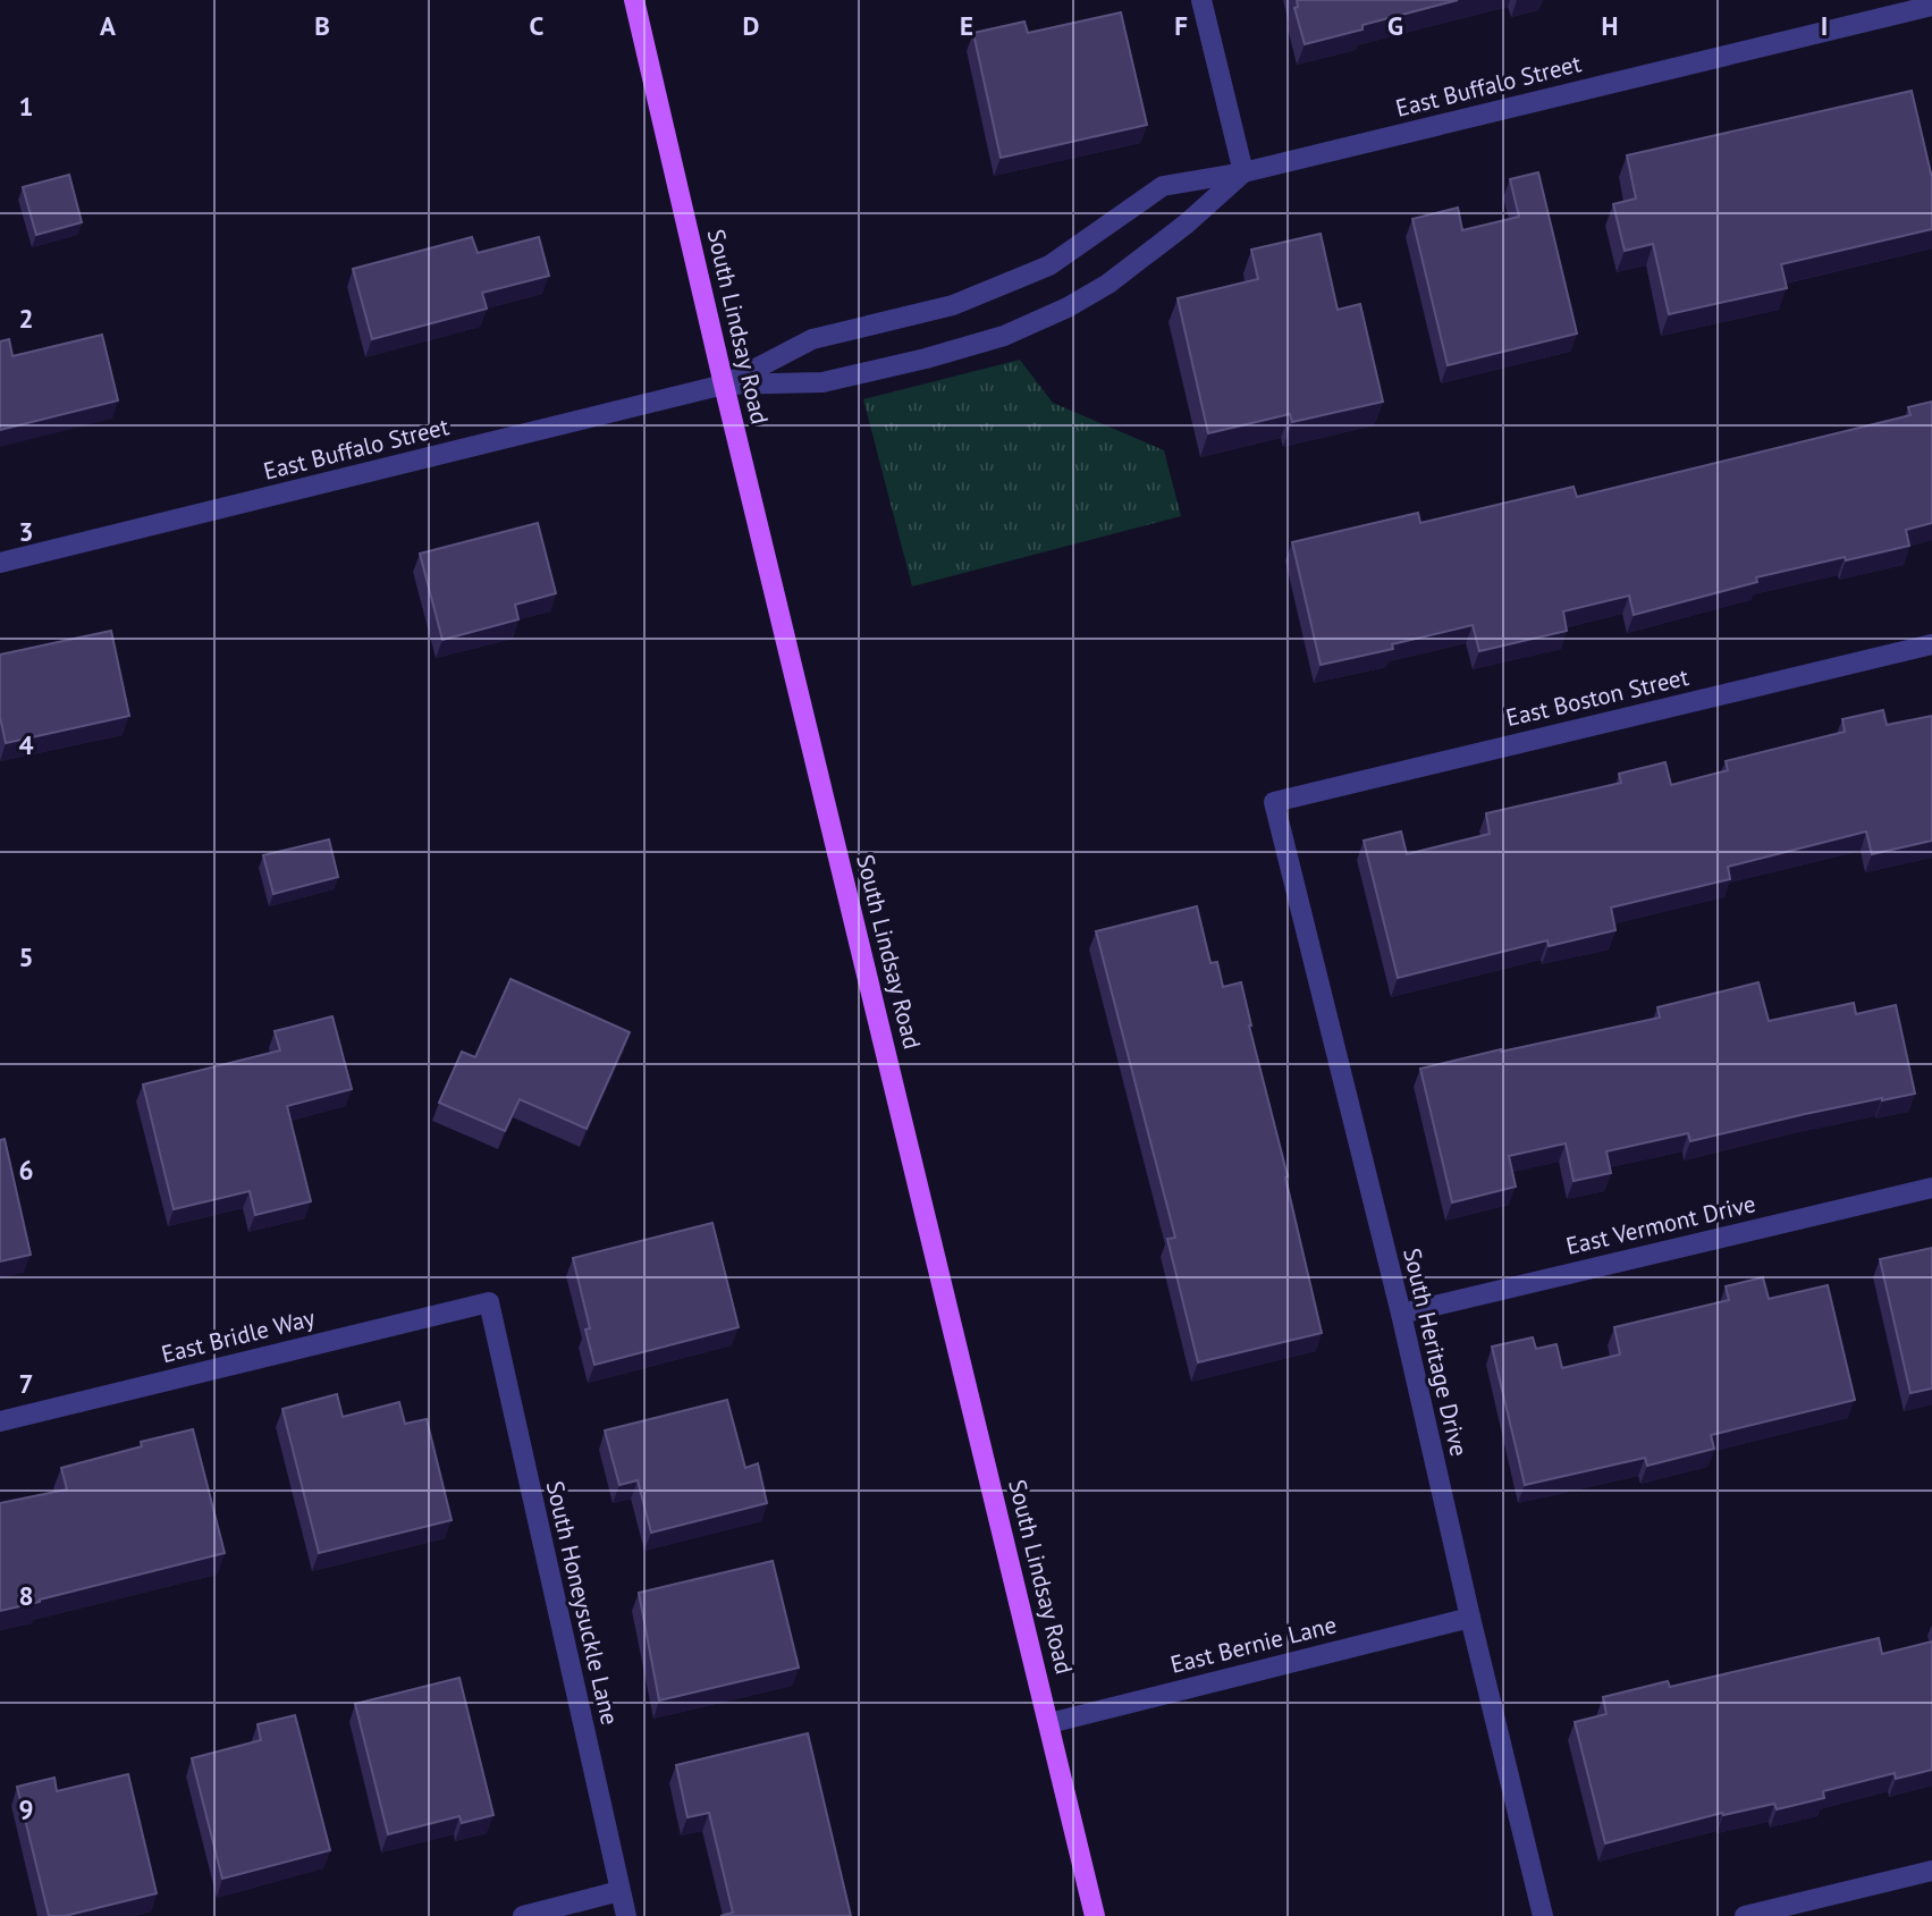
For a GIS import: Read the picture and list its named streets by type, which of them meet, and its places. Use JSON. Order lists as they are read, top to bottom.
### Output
{
  "streets": {
    "main road": ["South Lindsay Road"],
    "street": [
      "East Buffalo Street",
      "East Boston Street",
      "East Vermont Drive",
      "East Bridle Way",
      "South Heritage Drive",
      "South Honeysuckle Lane",
      "East Bernie Lane"
    ]
  },
  "crossings": [
    ["East Buffalo Street", "South Lindsay Road"],
    ["South Lindsay Road", "East Bernie Lane"],
    ["East Boston Street", "South Heritage Drive"],
    ["East Vermont Drive", "South Heritage Drive"],
    ["East Bridle Way", "South Honeysuckle Lane"],
    ["South Heritage Drive", "East Bernie Lane"]
  ],
  "grid": {
    "columns": [
      "A",
      "B",
      "C",
      "D",
      "E",
      "F",
      "G",
      "H",
      "I"
    ],
    "rows": [
      "1",
      "2",
      "3",
      "4",
      "5",
      "6",
      "7",
      "8",
      "9"
    ]
  }
}
